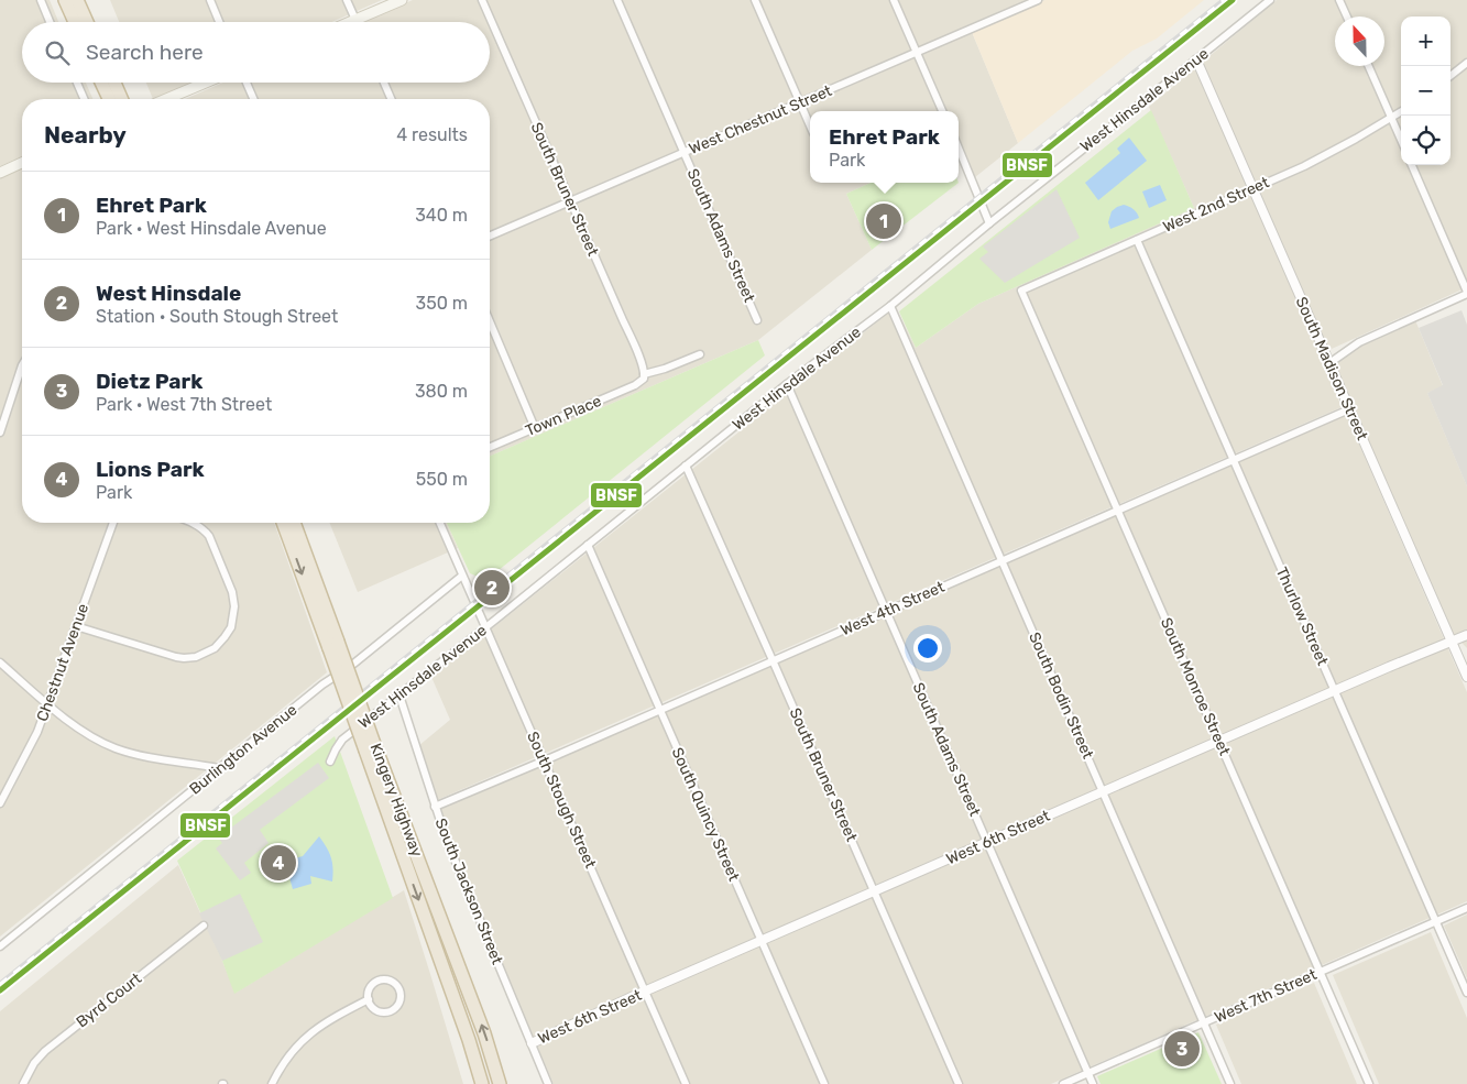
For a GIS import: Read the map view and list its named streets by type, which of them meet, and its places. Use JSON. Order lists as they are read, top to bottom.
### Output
{
  "streets": {
    "highway": ["Kingery Highway"],
    "street": [
      "West Hinsdale Avenue",
      "West Chestnut Street",
      "South Bruner Street",
      "West 2nd Street",
      "South Adams Street",
      "South Madison Street",
      "Town Place",
      "West 4th Street",
      "Thurlow Street",
      "Chestnut Avenue",
      "South Monroe Street",
      "South Bodin Street",
      "Burlington Avenue",
      "South Stough Street",
      "South Quincy Street",
      "West 6th Street",
      "South Jackson Street",
      "West 7th Street",
      "Byrd Court"
    ]
  },
  "crossings": [
    ["West Hinsdale Avenue", "South Bruner Street"],
    ["West Hinsdale Avenue", "South Adams Street"],
    ["West Hinsdale Avenue", "South Madison Street"],
    ["West Hinsdale Avenue", "South Bodin Street"],
    ["West Hinsdale Avenue", "South Stough Street"],
    ["West Hinsdale Avenue", "South Quincy Street"],
    ["West Hinsdale Avenue", "South Jackson Street"],
    ["West Chestnut Street", "South Bruner Street"],
    ["West Chestnut Street", "South Adams Street"],
    ["South Bruner Street", "Town Place"],
    ["South Bruner Street", "West 4th Street"],
    ["South Bruner Street", "West 6th Street"],
    ["West 2nd Street", "South Madison Street"],
    ["West 2nd Street", "Thurlow Street"],
    ["West 2nd Street", "South Monroe Street"],
    ["South Adams Street", "West 4th Street"],
    ["South Adams Street", "West 6th Street"],
    ["South Adams Street", "West 7th Street"],
    ["South Madison Street", "West 4th Street"],
    ["South Madison Street", "West 6th Street"],
    ["West 4th Street", "Thurlow Street"],
    ["West 4th Street", "South Monroe Street"],
    ["West 4th Street", "South Bodin Street"],
    ["West 4th Street", "South Stough Street"],
    ["West 4th Street", "South Quincy Street"],
    ["West 4th Street", "South Jackson Street"],
    ["Thurlow Street", "West 6th Street"],
    ["Thurlow Street", "West 7th Street"],
    ["South Monroe Street", "West 6th Street"],
    ["South Monroe Street", "West 7th Street"],
    ["South Bodin Street", "West 6th Street"],
    ["South Bodin Street", "West 7th Street"],
    ["Burlington Avenue", "South Stough Street"],
    ["South Stough Street", "West 6th Street"],
    ["South Quincy Street", "West 6th Street"],
    ["West 6th Street", "South Jackson Street"]
  ],
  "lines": ["transit line BNSF"],
  "north": "top",
  "page": {
    "map_buttons": ["+", "−"],
    "search": "Search here",
    "heading": ["Nearby", "4 results"],
    "popup": ["Ehret Park", "Park"],
    "list": [
      {
        "mark": "1",
        "name": "Ehret Park",
        "note": "Park · West Hinsdale Avenue",
        "value": "340 m"
      },
      {
        "mark": "2",
        "name": "West Hinsdale",
        "note": "Station · South Stough Street",
        "value": "350 m"
      },
      {
        "mark": "3",
        "name": "Dietz Park",
        "note": "Park · West 7th Street",
        "value": "380 m"
      },
      {
        "mark": "4",
        "name": "Lions Park",
        "note": "Park",
        "value": "550 m"
      }
    ],
    "pins": [
      "1",
      "2",
      "4",
      "3"
    ]
  }
}
